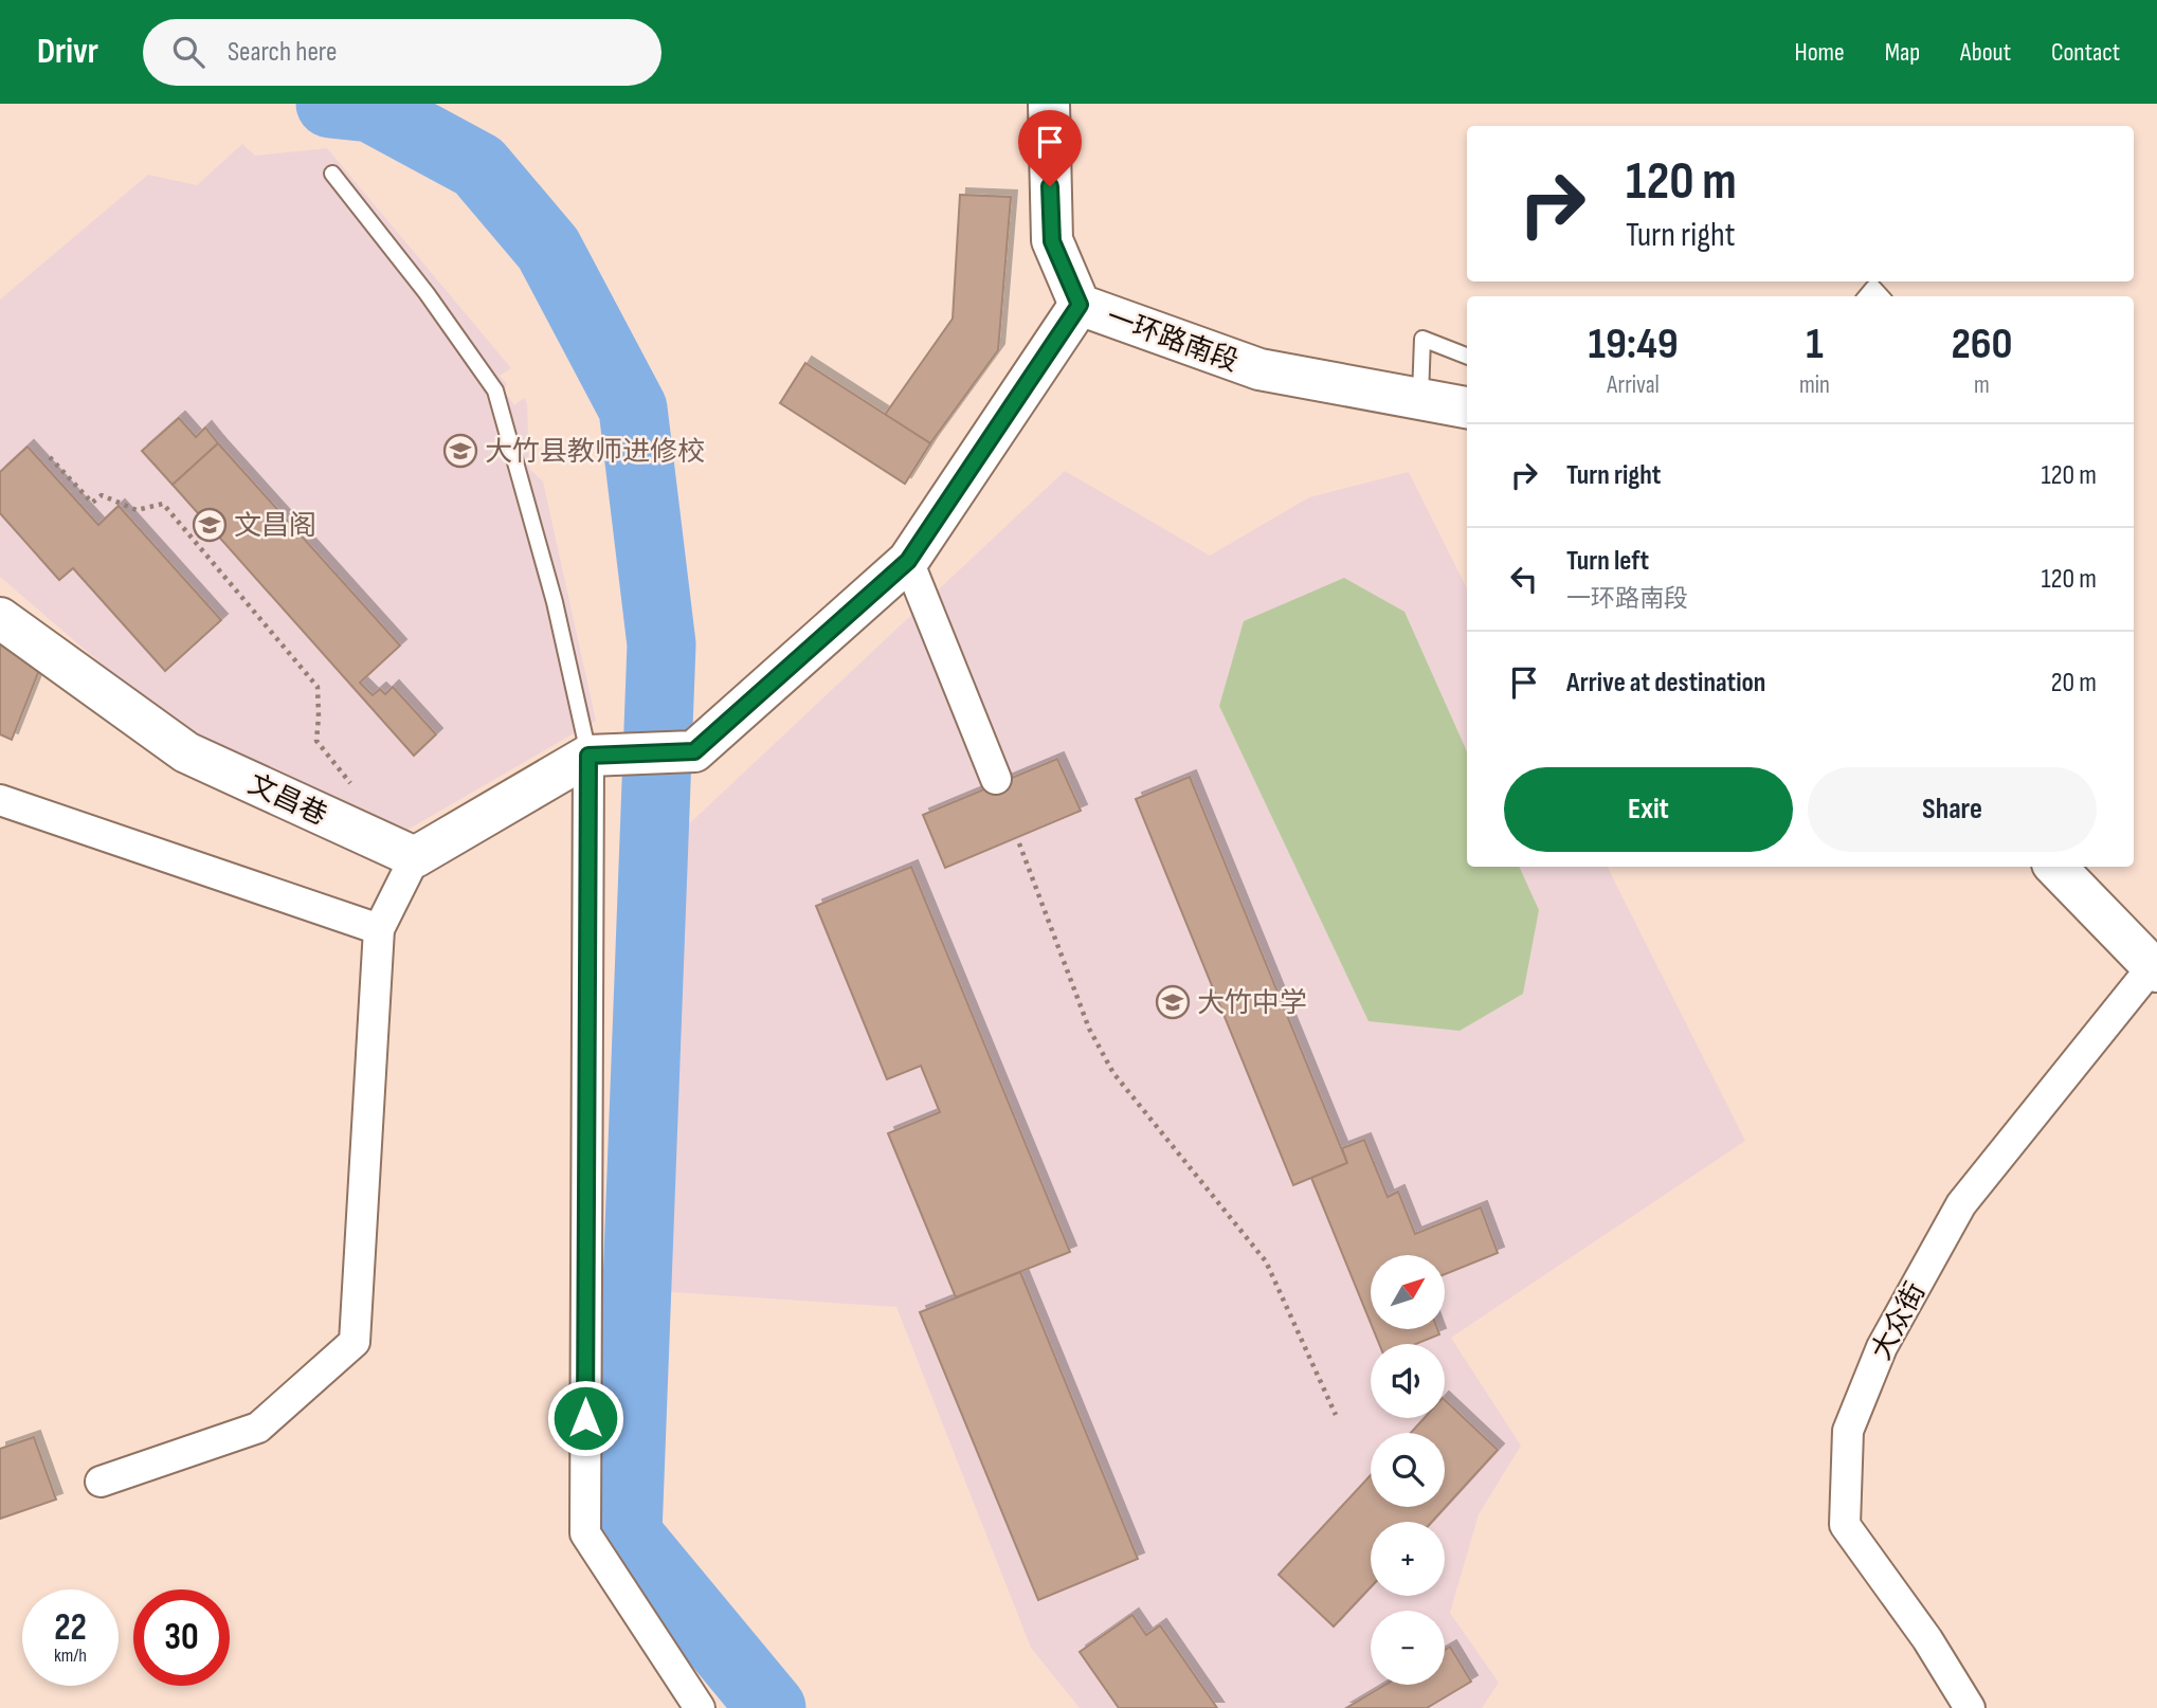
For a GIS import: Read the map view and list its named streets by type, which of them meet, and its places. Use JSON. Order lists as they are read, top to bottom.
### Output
{
  "streets": {
    "street": ["一环路南段", "文昌巷", "大众街"]
  },
  "places": {
    "school or university": ["大竹县教师进修校", "文昌阁", "大竹中学"]
  },
  "north": "top right",
  "page": {
    "header": "Drivr",
    "search": "Search here",
    "nav": [
      "Home",
      "Map",
      "About",
      "Contact"
    ],
    "turn": ["120 m", "Turn right"],
    "eta": [
      "19:49",
      "Arrival",
      "1",
      "min",
      "260",
      "m"
    ],
    "list": [
      {
        "name": "Turn right",
        "value": "120 m"
      },
      {
        "name": "Turn left",
        "note": "一环路南段",
        "value": "120 m"
      },
      {
        "name": "Arrive at destination",
        "value": "20 m"
      }
    ],
    "buttons": ["Exit", "Share"],
    "map_buttons": ["+", "−"],
    "speed": "22 km/h",
    "limit": "30"
  }
}
